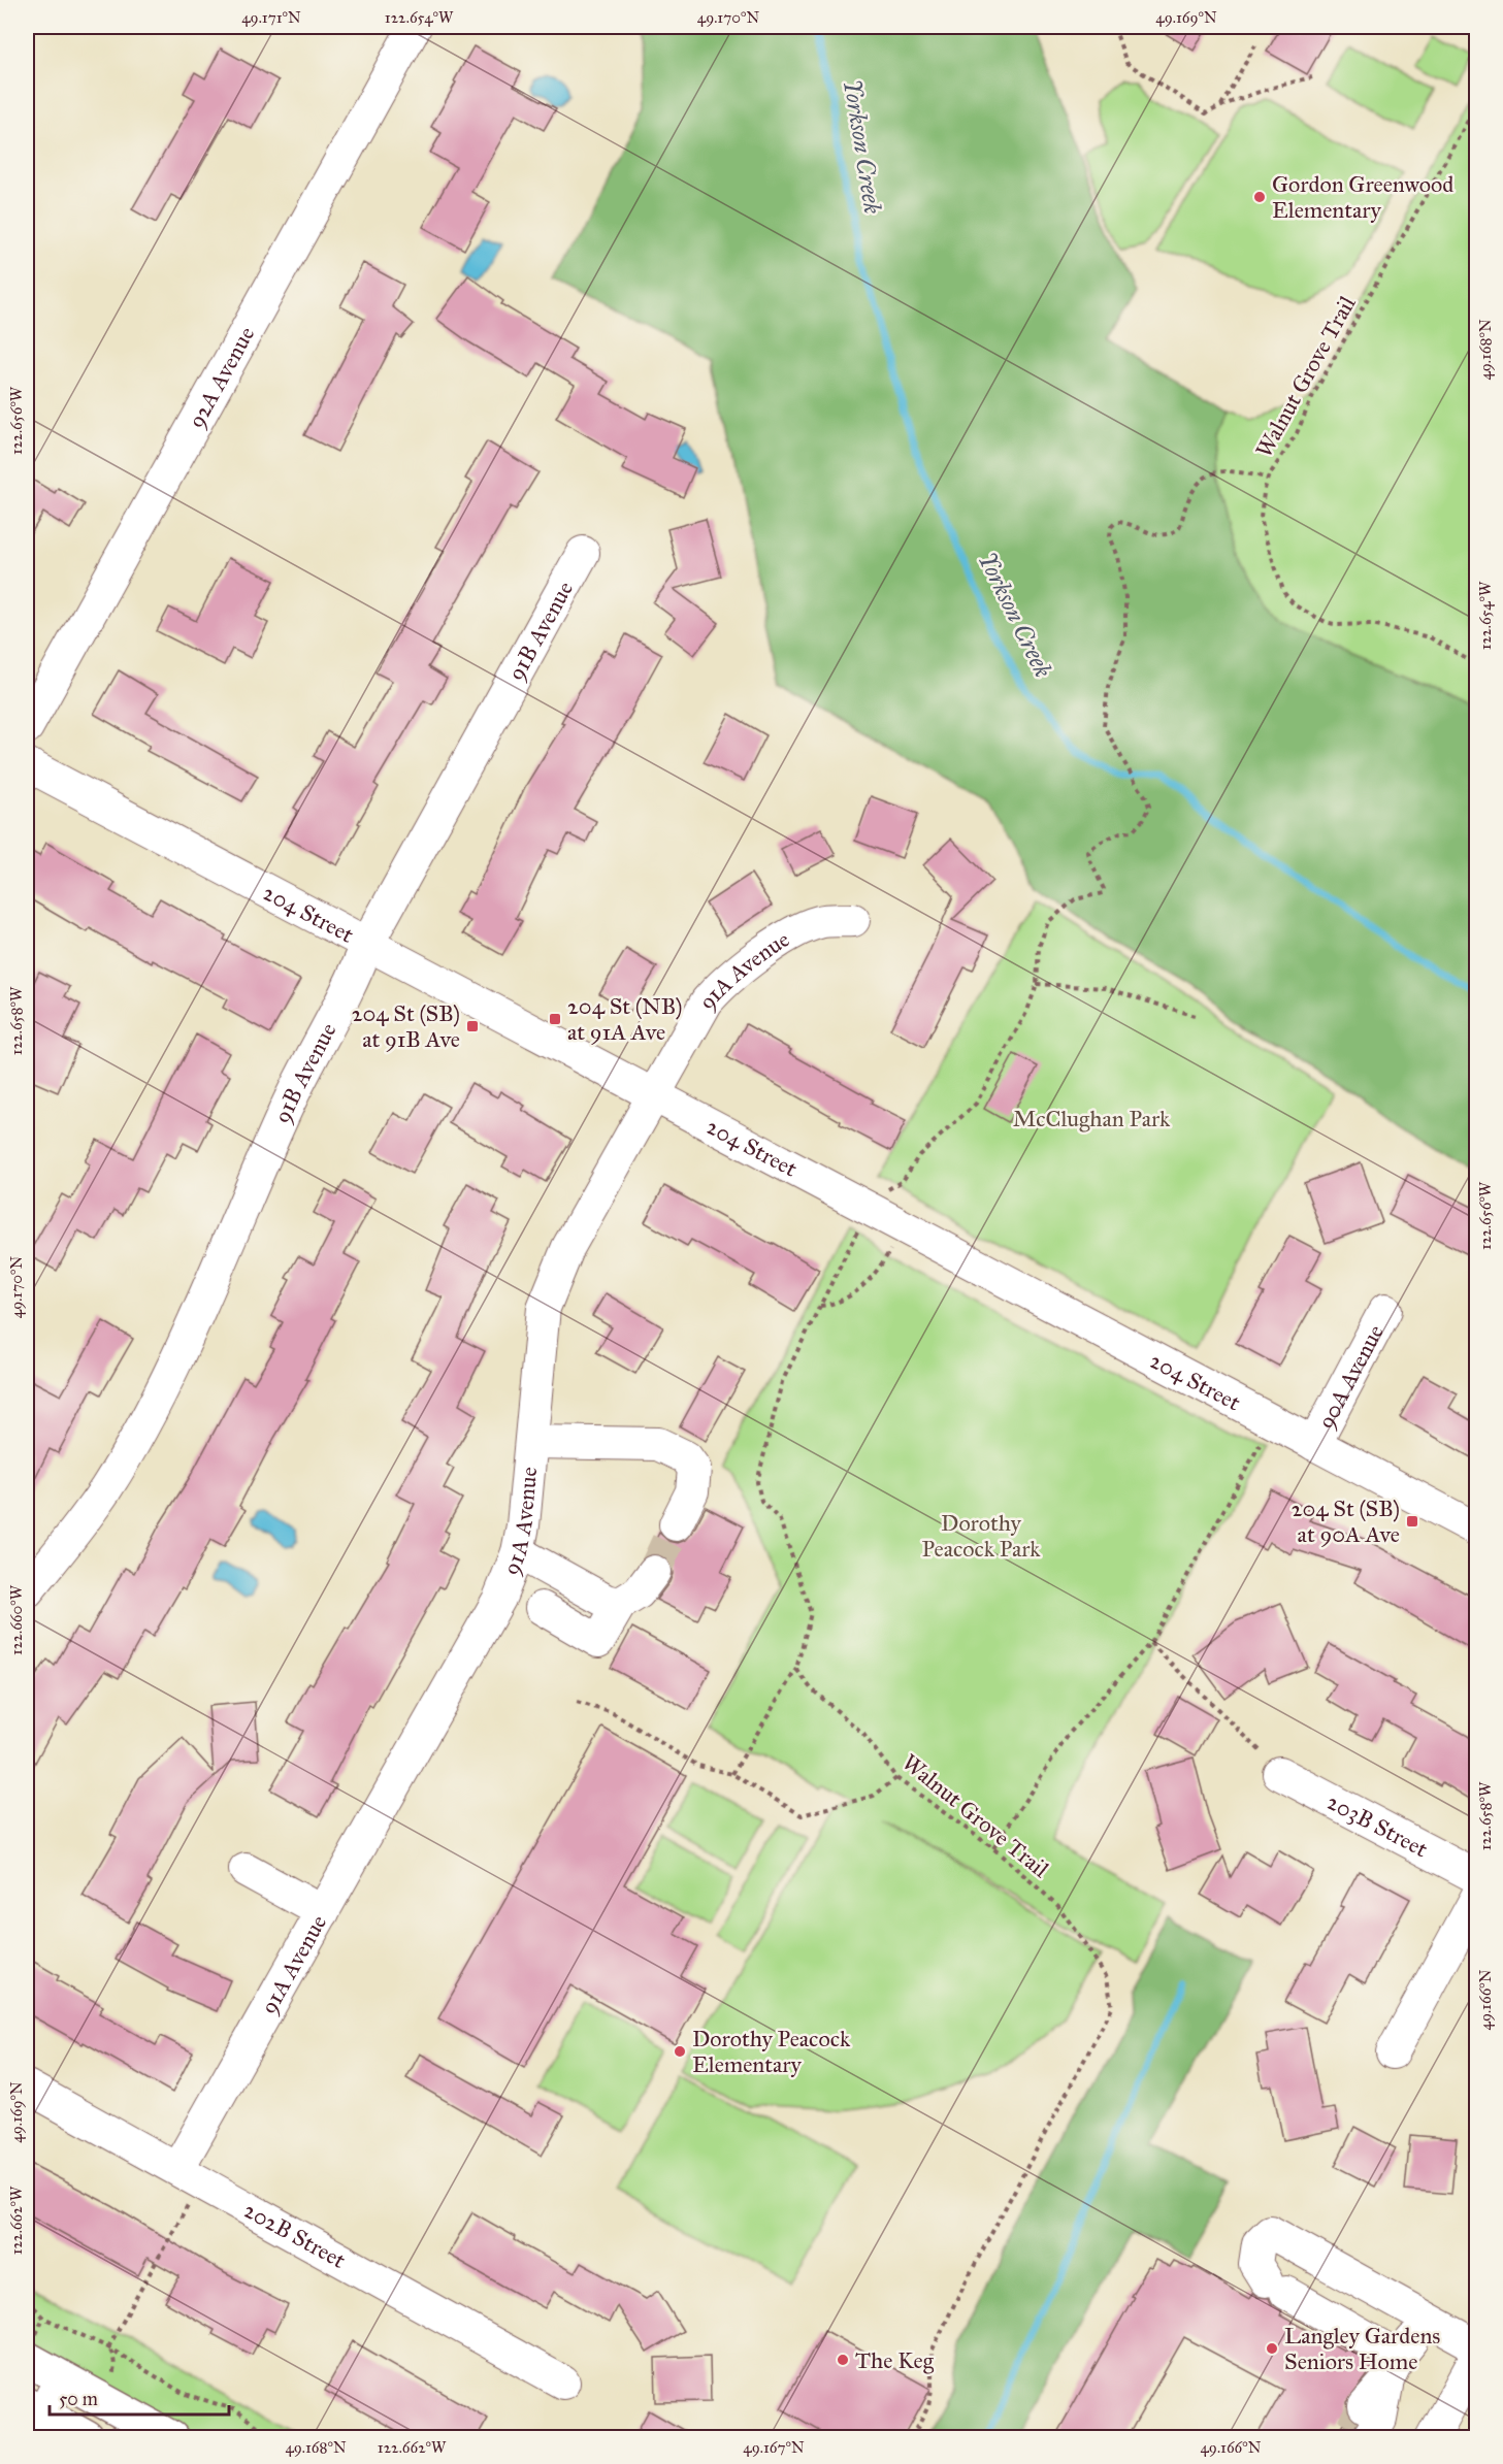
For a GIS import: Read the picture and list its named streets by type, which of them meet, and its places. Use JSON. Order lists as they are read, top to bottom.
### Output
{
  "streets": {
    "street": [
      "92A Avenue",
      "91B Avenue",
      "204 Street",
      "91A Avenue",
      "90A Avenue",
      "203B Street",
      "202B Street"
    ],
    "path": ["Walnut Grove Trail"]
  },
  "crossings": [
    ["91B Avenue", "204 Street"],
    ["204 Street", "91A Avenue"],
    ["204 Street", "90A Avenue"],
    ["91A Avenue", "202B Street"]
  ],
  "water": ["Yorkson Creek"],
  "parks": ["McClughan Park", "Dorothy Peacock Park"],
  "places": {
    "other": [
      "Gordon Greenwood Elementary",
      "Dorothy Peacock Elementary",
      "Langley Gardens Seniors Home",
      "The Keg"
    ],
    "transit": ["204 St (NB) at 91A Ave", "204 St (SB) at 91B Ave", "204 St (SB) at 90A Ave"]
  },
  "scale_bar": "50 m",
  "coordinates": [
    "49.171°N",
    "122.654°W",
    "49.170°N",
    "49.169°N",
    "49.168°N",
    "122.656°W",
    "122.658°W",
    "122.660°W",
    "49.166°N",
    "122.662°W",
    "49.167°N"
  ]
}
